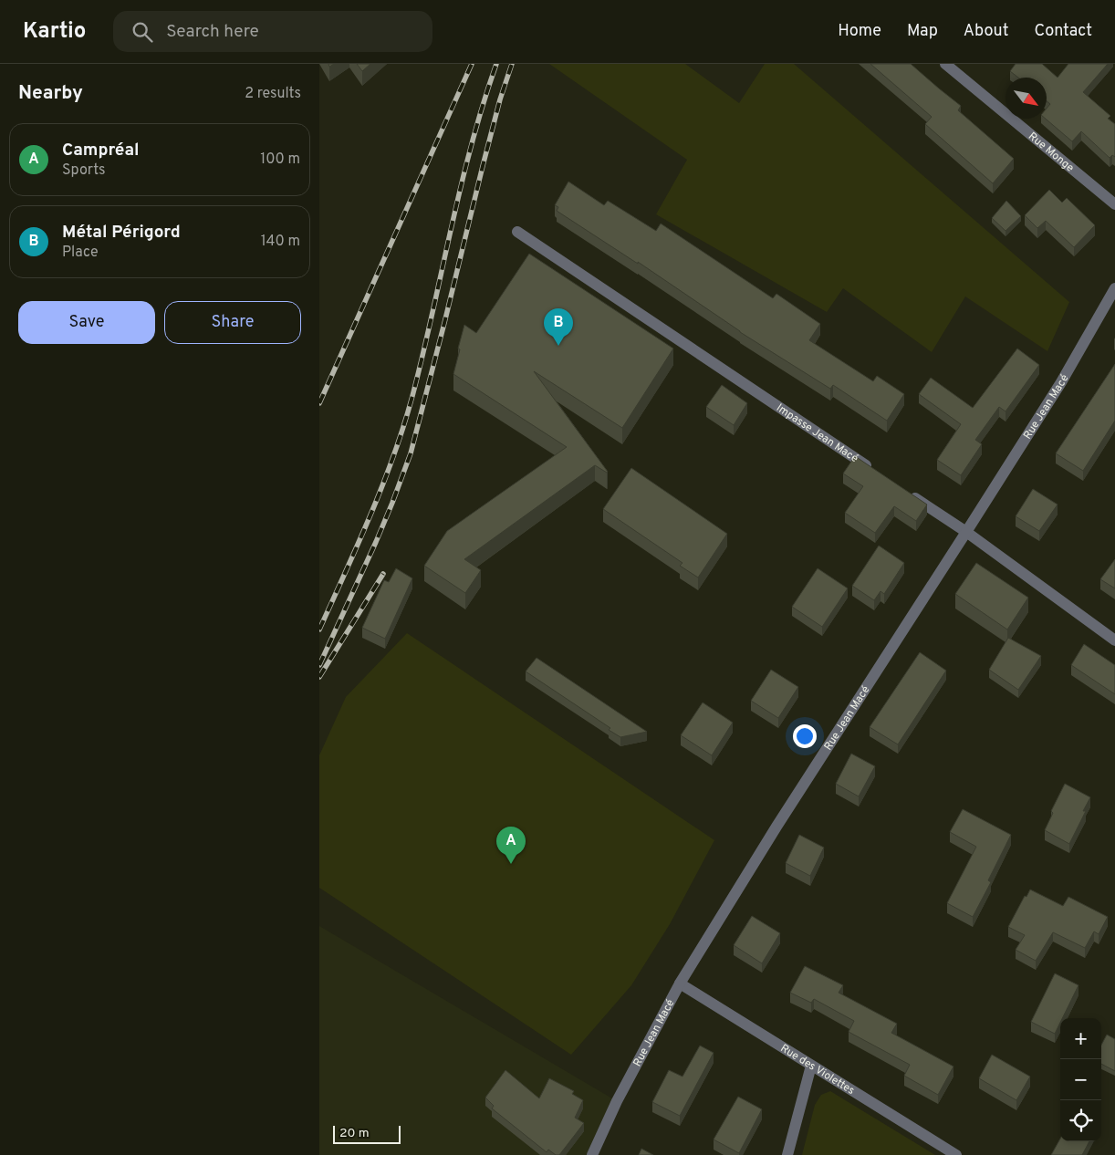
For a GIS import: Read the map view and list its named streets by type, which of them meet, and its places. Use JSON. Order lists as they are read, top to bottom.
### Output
{
  "streets": {
    "street": [
      "Rue Monge",
      "Rue Jean Macé",
      "Impasse Jean Macé",
      "Rue des Violettes"
    ]
  },
  "crossings": [
    ["Rue Jean Macé", "Rue des Violettes"]
  ],
  "scale_bar": "20 m",
  "north": "bottom right",
  "page": {
    "header": "Kartio",
    "search": "Search here",
    "nav": [
      "Home",
      "Map",
      "About",
      "Contact"
    ],
    "heading": ["Nearby", "2 results"],
    "list": [
      {
        "mark": "A",
        "name": "Campréal",
        "note": "Sports",
        "value": "100 m"
      },
      {
        "mark": "B",
        "name": "Métal Périgord",
        "note": "Place",
        "value": "140 m"
      }
    ],
    "buttons": ["Save", "Share"],
    "pins": ["B", "A"],
    "map_buttons": ["+", "−"],
    "scale": "20 m"
  }
}
